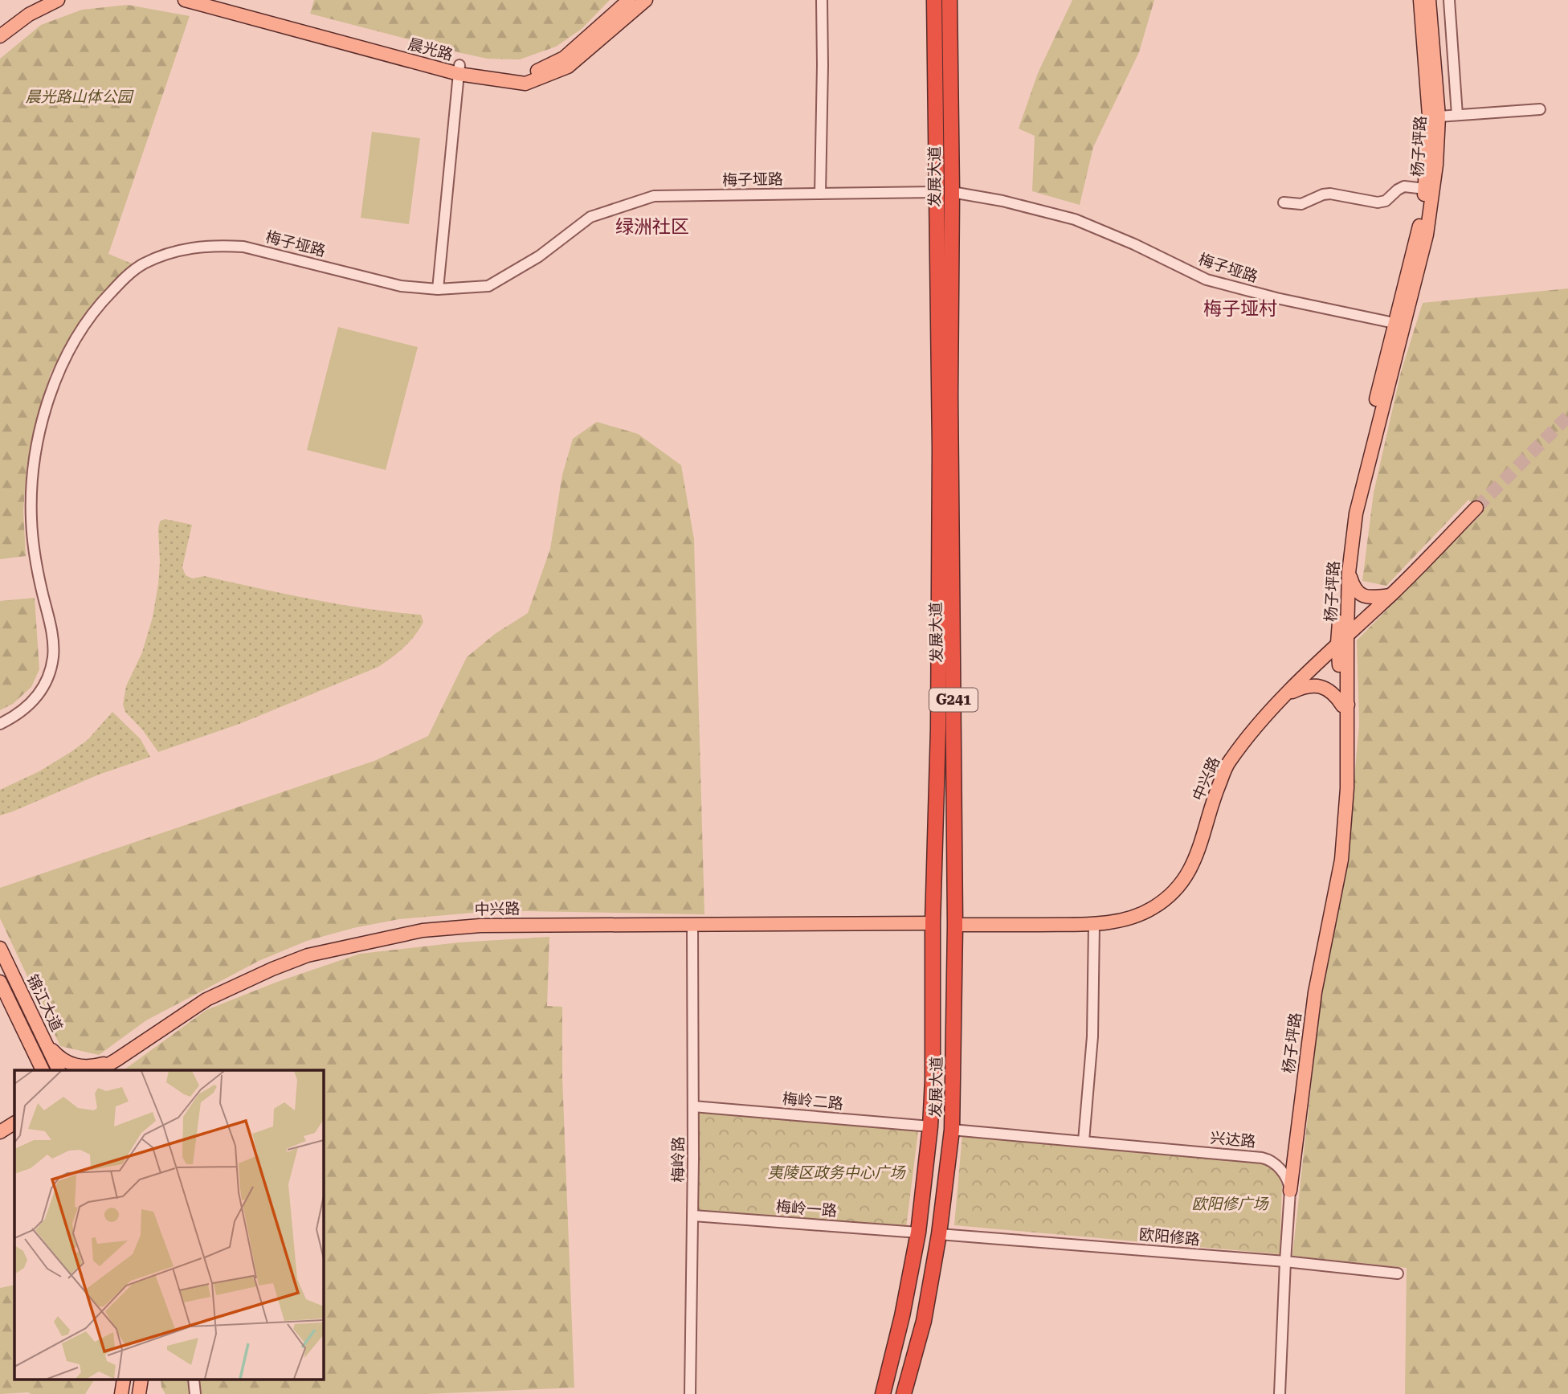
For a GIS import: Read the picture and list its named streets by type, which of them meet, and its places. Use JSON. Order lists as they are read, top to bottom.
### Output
{
  "streets": {
    "highway": ["发展大道", "G241"],
    "main road": [
      "晨光路",
      "杨子坪路",
      "中兴路",
      "锦江大道"
    ],
    "street": [
      "梅子垭路",
      "梅岭二路",
      "兴达路",
      "梅岭路",
      "梅岭一路",
      "欧阳修路"
    ]
  },
  "crossings": [
    ["杨子坪路", "梅子垭路"],
    ["杨子坪路", "中兴路"],
    ["杨子坪路", "兴达路"],
    ["发展大道", "梅子垭路"],
    ["发展大道", "中兴路"],
    ["发展大道", "梅岭二路"],
    ["发展大道", "兴达路"],
    ["发展大道", "梅岭一路"],
    ["发展大道", "欧阳修路"],
    ["中兴路", "梅岭路"],
    ["梅岭二路", "梅岭路"],
    ["梅岭路", "梅岭一路"]
  ],
  "districts": ["绿洲社区", "梅子垭村"],
  "parks": ["晨光路山体公园", "夷陵区政务中心广场", "欧阳修广场"]
}
